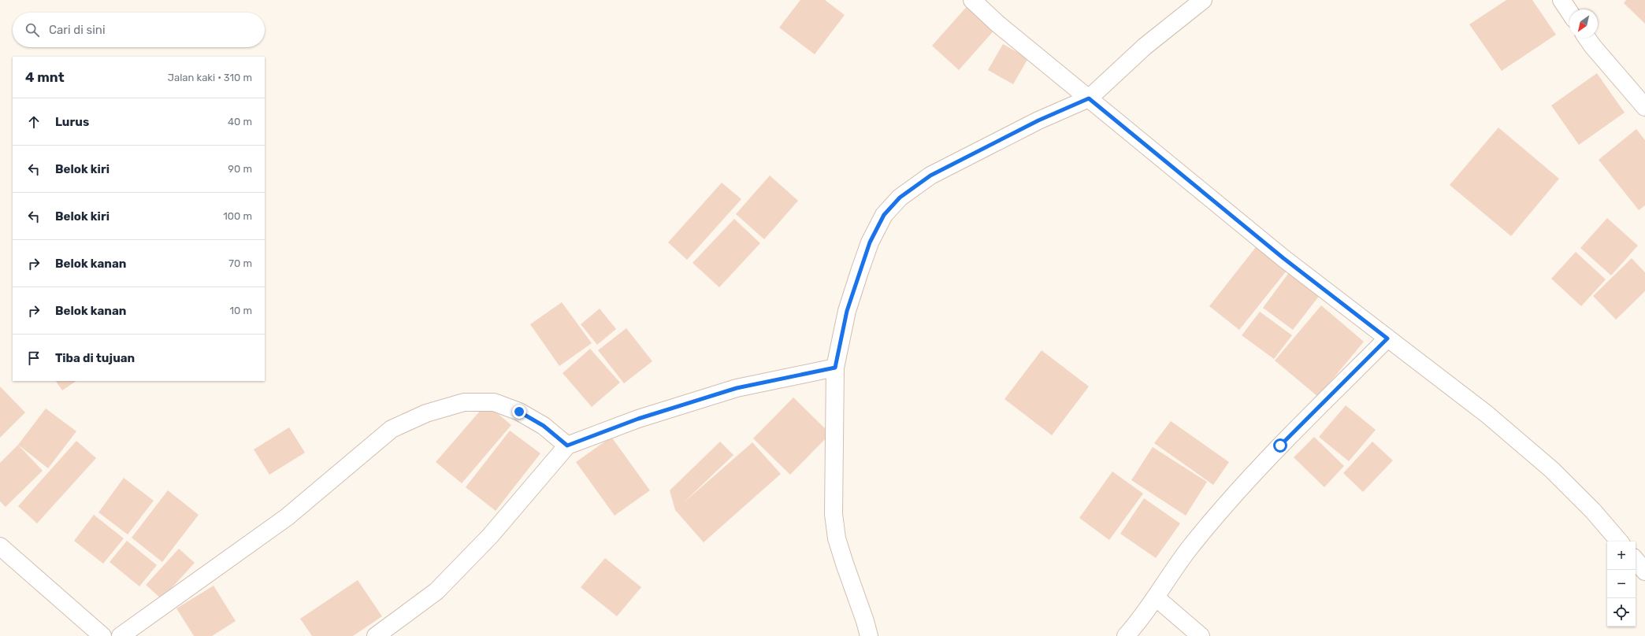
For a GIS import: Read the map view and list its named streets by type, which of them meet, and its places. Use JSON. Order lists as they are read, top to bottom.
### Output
{
  "north": "bottom left",
  "page": {
    "search": "Cari di sini",
    "heading": ["4 mnt", "Jalan kaki · 310 m"],
    "list": [
      ["Lurus", "40 m"],
      ["Belok kiri", "90 m"],
      ["Belok kiri", "100 m"],
      ["Belok kanan", "70 m"],
      ["Belok kanan", "10 m"],
      "Tiba di tujuan"
    ],
    "map_buttons": ["+", "−"]
  }
}
